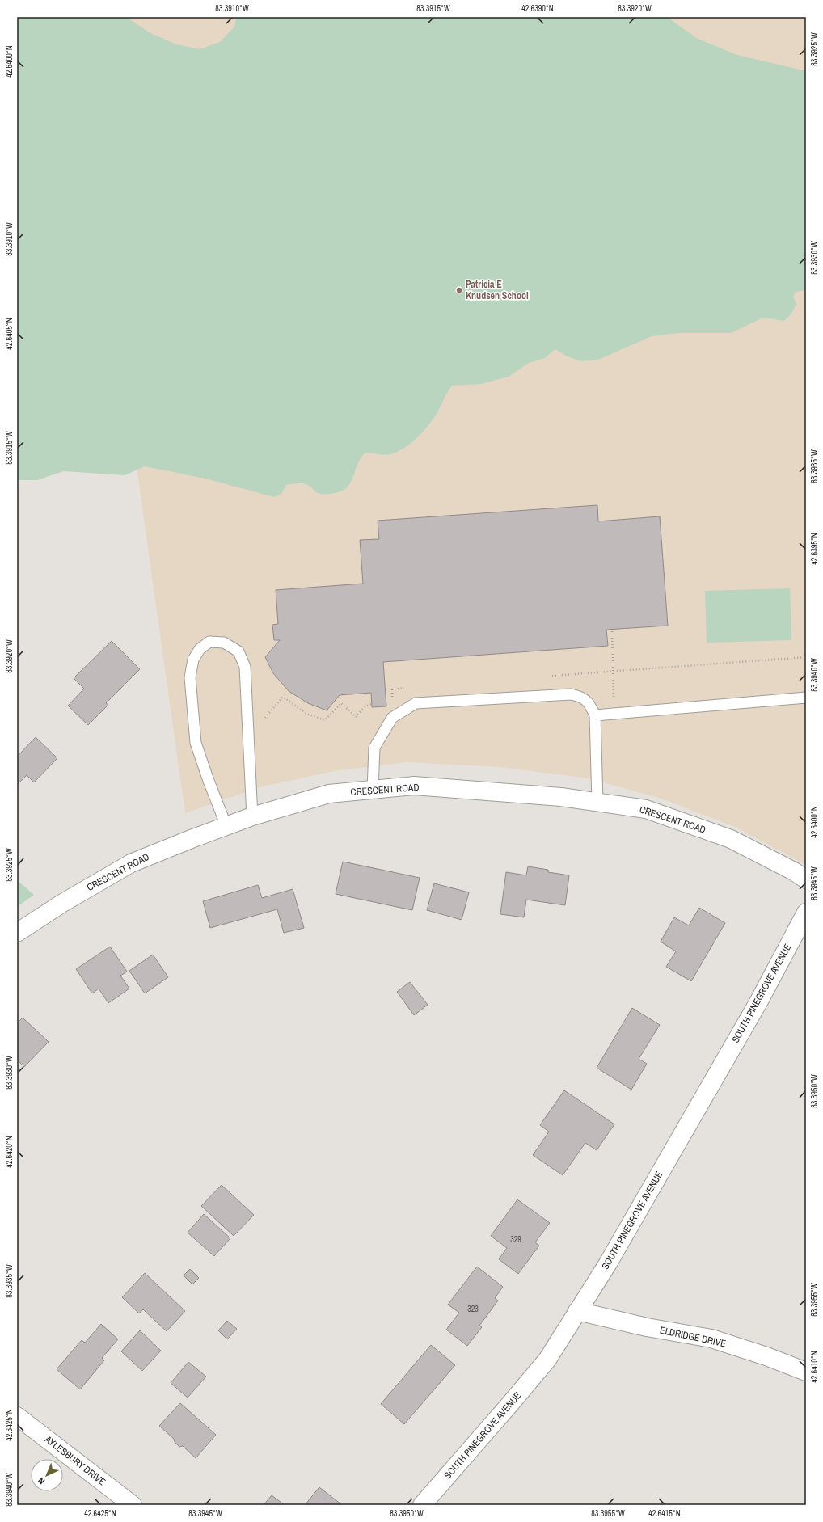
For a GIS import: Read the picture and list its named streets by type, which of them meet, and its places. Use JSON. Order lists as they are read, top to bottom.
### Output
{
  "streets": {
    "street": [
      "CRESCENT ROAD",
      "SOUTH PINEGROVE AVENUE",
      "ELDRIDGE DRIVE",
      "AYLESBURY DRIVE"
    ]
  },
  "crossings": [
    ["SOUTH PINEGROVE AVENUE", "ELDRIDGE DRIVE"]
  ],
  "places": ["Patricia E Knudsen School"],
  "house_numbers": ["329", "323"],
  "north": "bottom left",
  "coordinates": [
    "83.3910°W",
    "83.3915°W",
    "42.6390°N",
    "83.3920°W",
    "83.3925°W",
    "42.6400°N",
    "83.3930°W",
    "42.6405°N",
    "83.3935°W",
    "42.6395°N",
    "83.3940°W",
    "83.3945°W",
    "83.3950°W",
    "42.6420°N",
    "83.3955°W",
    "42.6410°N",
    "42.6425°N",
    "42.6415°N"
  ]
}
